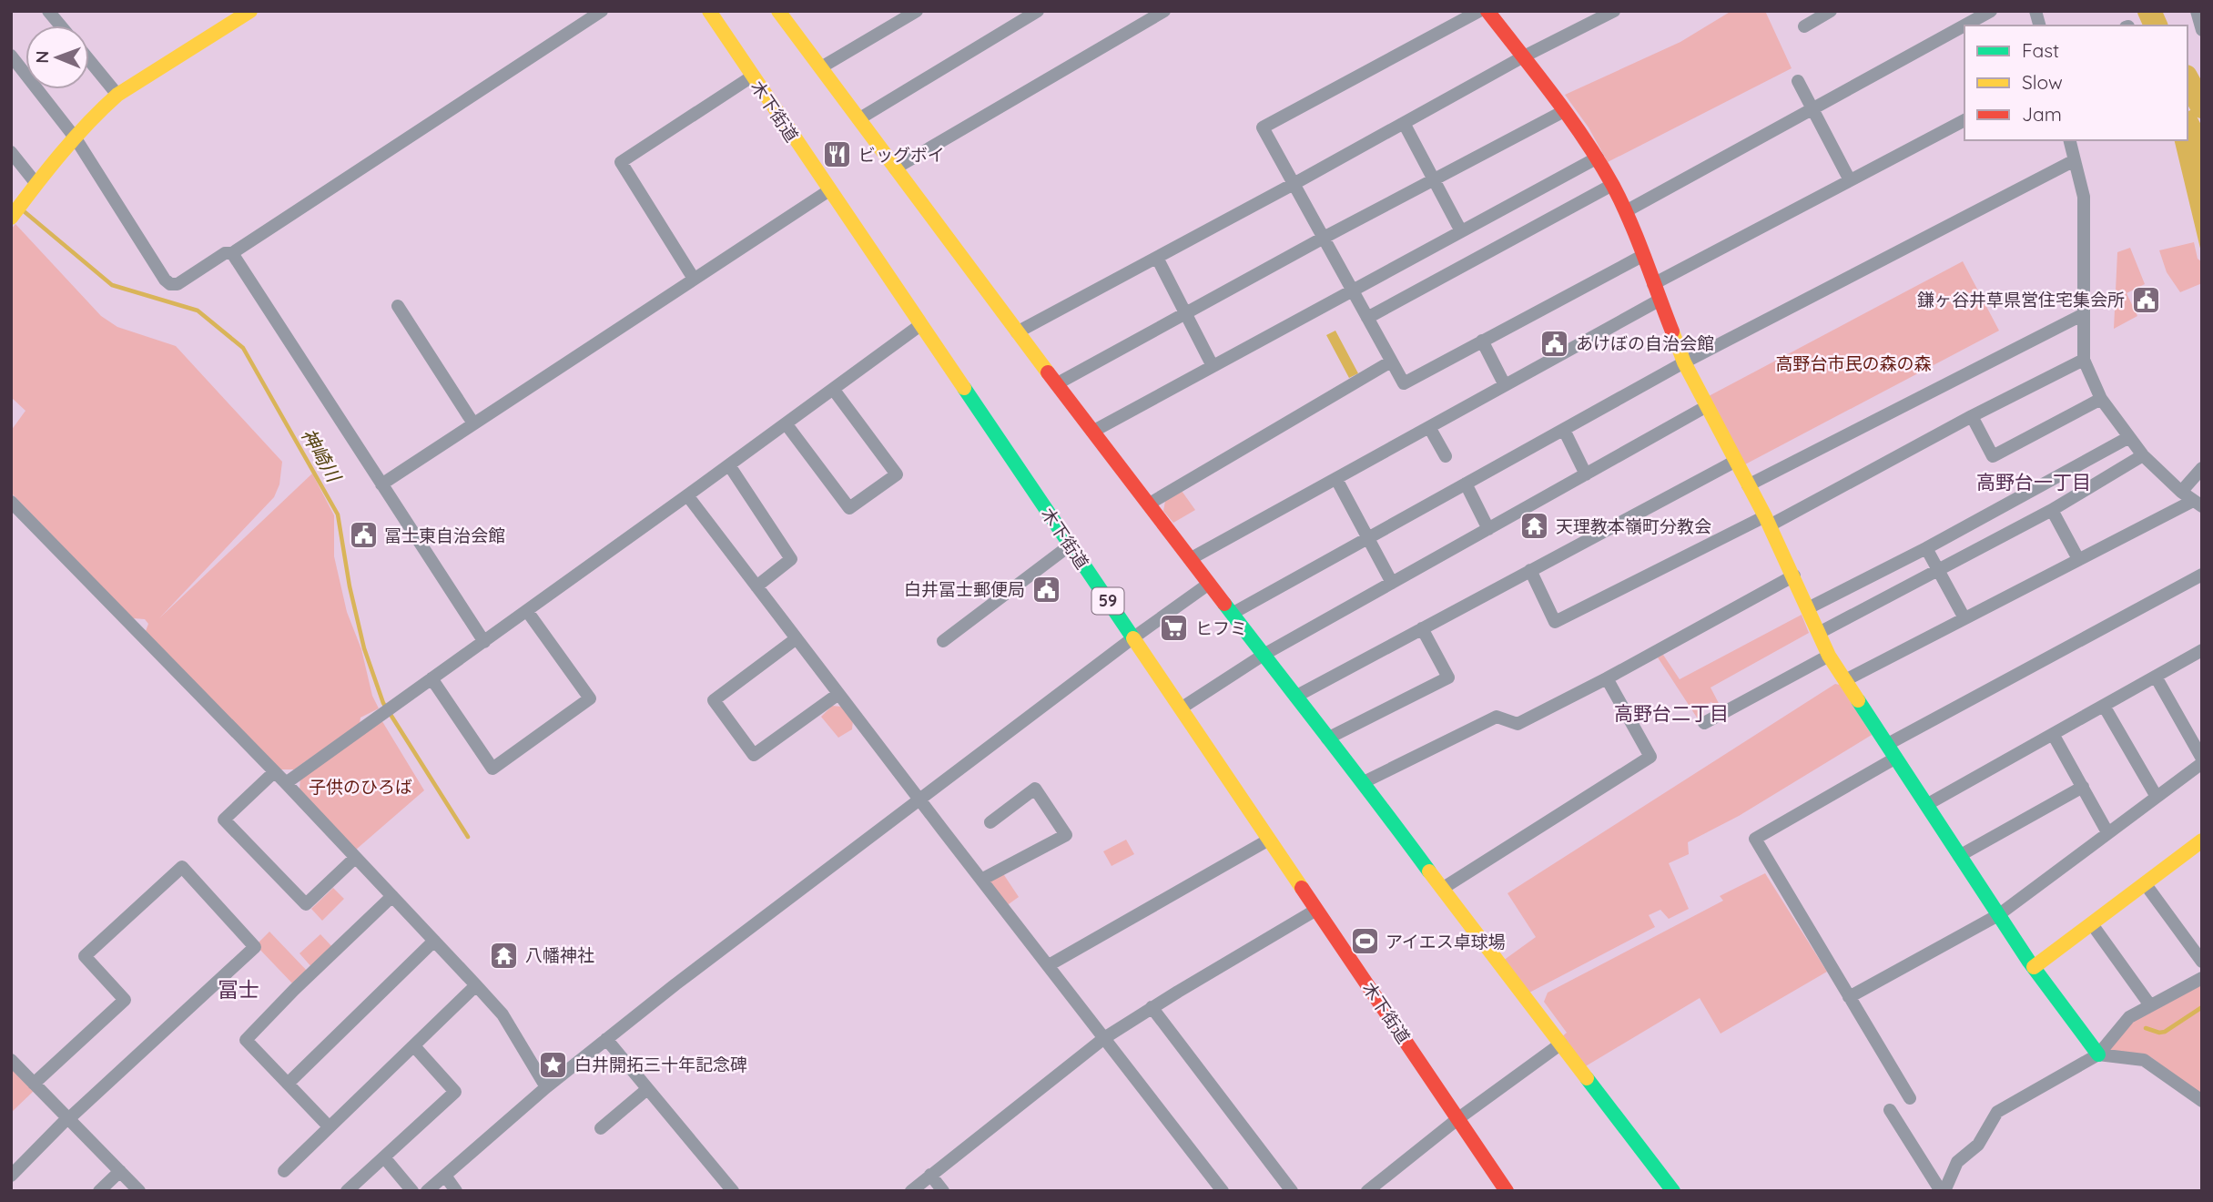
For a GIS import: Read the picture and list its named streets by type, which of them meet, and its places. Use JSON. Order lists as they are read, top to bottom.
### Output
{
  "streets": {
    "street": ["木下街道", "59"]
  },
  "districts": ["高野台一丁目", "高野台二丁目", "冨士"],
  "water": ["神崎川"],
  "parks": ["高野台市民の森の森", "子供のひろば"],
  "places": {
    "restaurant": ["ビッグボイ"],
    "public building": [
      "鎌ヶ谷井草県営住宅集会所",
      "あけぼの自治会館",
      "冨士東自治会館",
      "白井冨士郵便局"
    ],
    "temple": ["天理教本嶺町分教会", "八幡神社"],
    "supermarket": ["ヒフミ"],
    "sports": ["アイエス卓球場"],
    "place": ["白井開拓三十年記念碑"]
  },
  "legend": ["Fast", "Slow", "Jam"],
  "north": "left"
}
